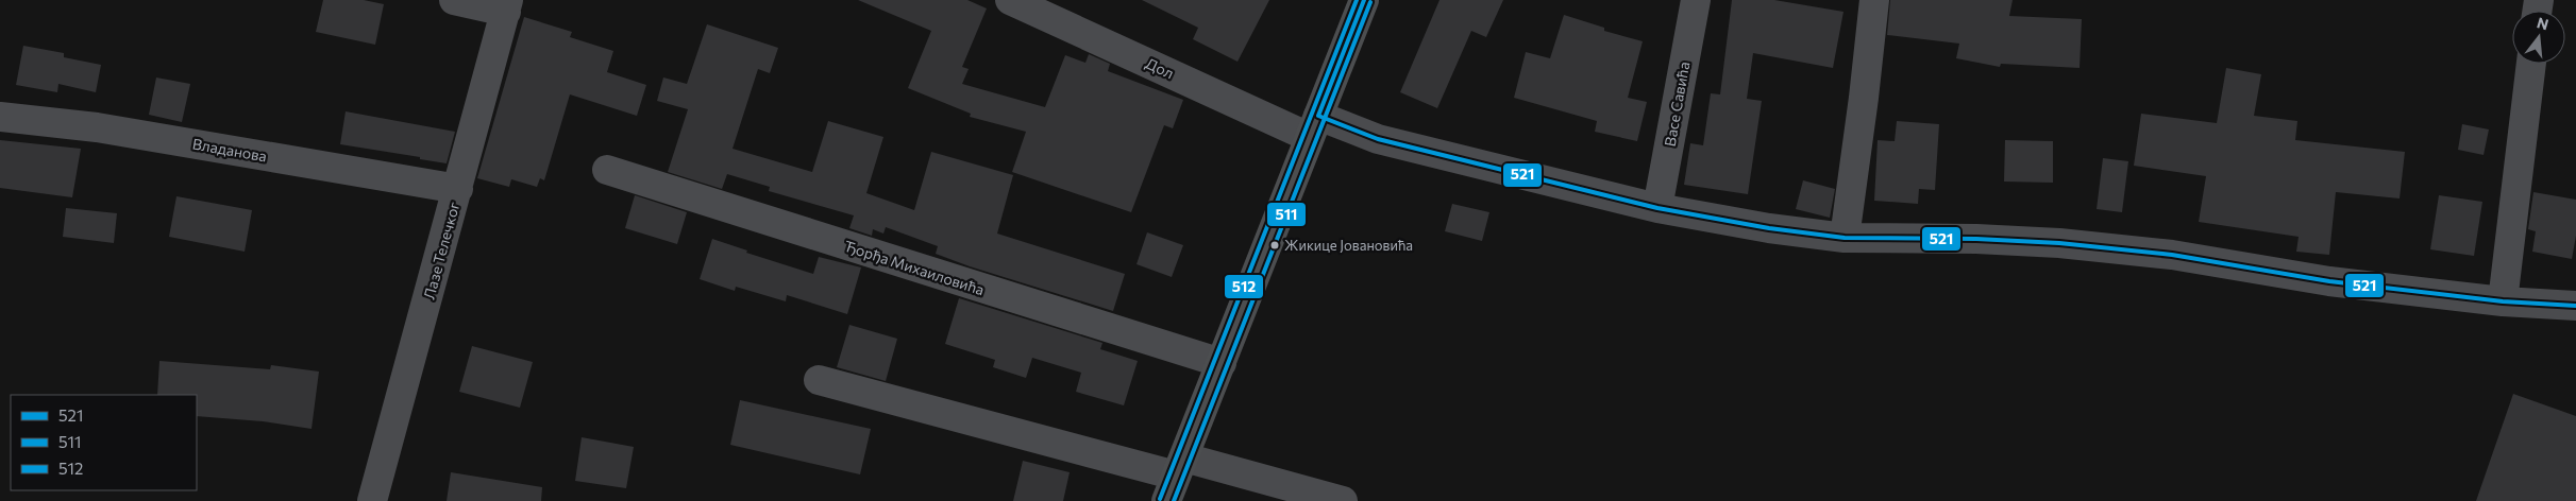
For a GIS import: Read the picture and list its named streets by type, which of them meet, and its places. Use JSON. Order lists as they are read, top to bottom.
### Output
{
  "streets": {
    "street": [
      "Дол",
      "Васе Савића",
      "Владанова",
      "Лазе Телечког",
      "Ђорђа Михаиловића"
    ]
  },
  "crossings": [
    ["Дол", "Васе Савића"],
    ["Владанова", "Лазе Телечког"]
  ],
  "places": ["Жикице Јовановића"],
  "lines": ["transit line 521", "transit line 512", "transit line 511"],
  "legend": ["521", "511", "512"],
  "north": "top"
}
